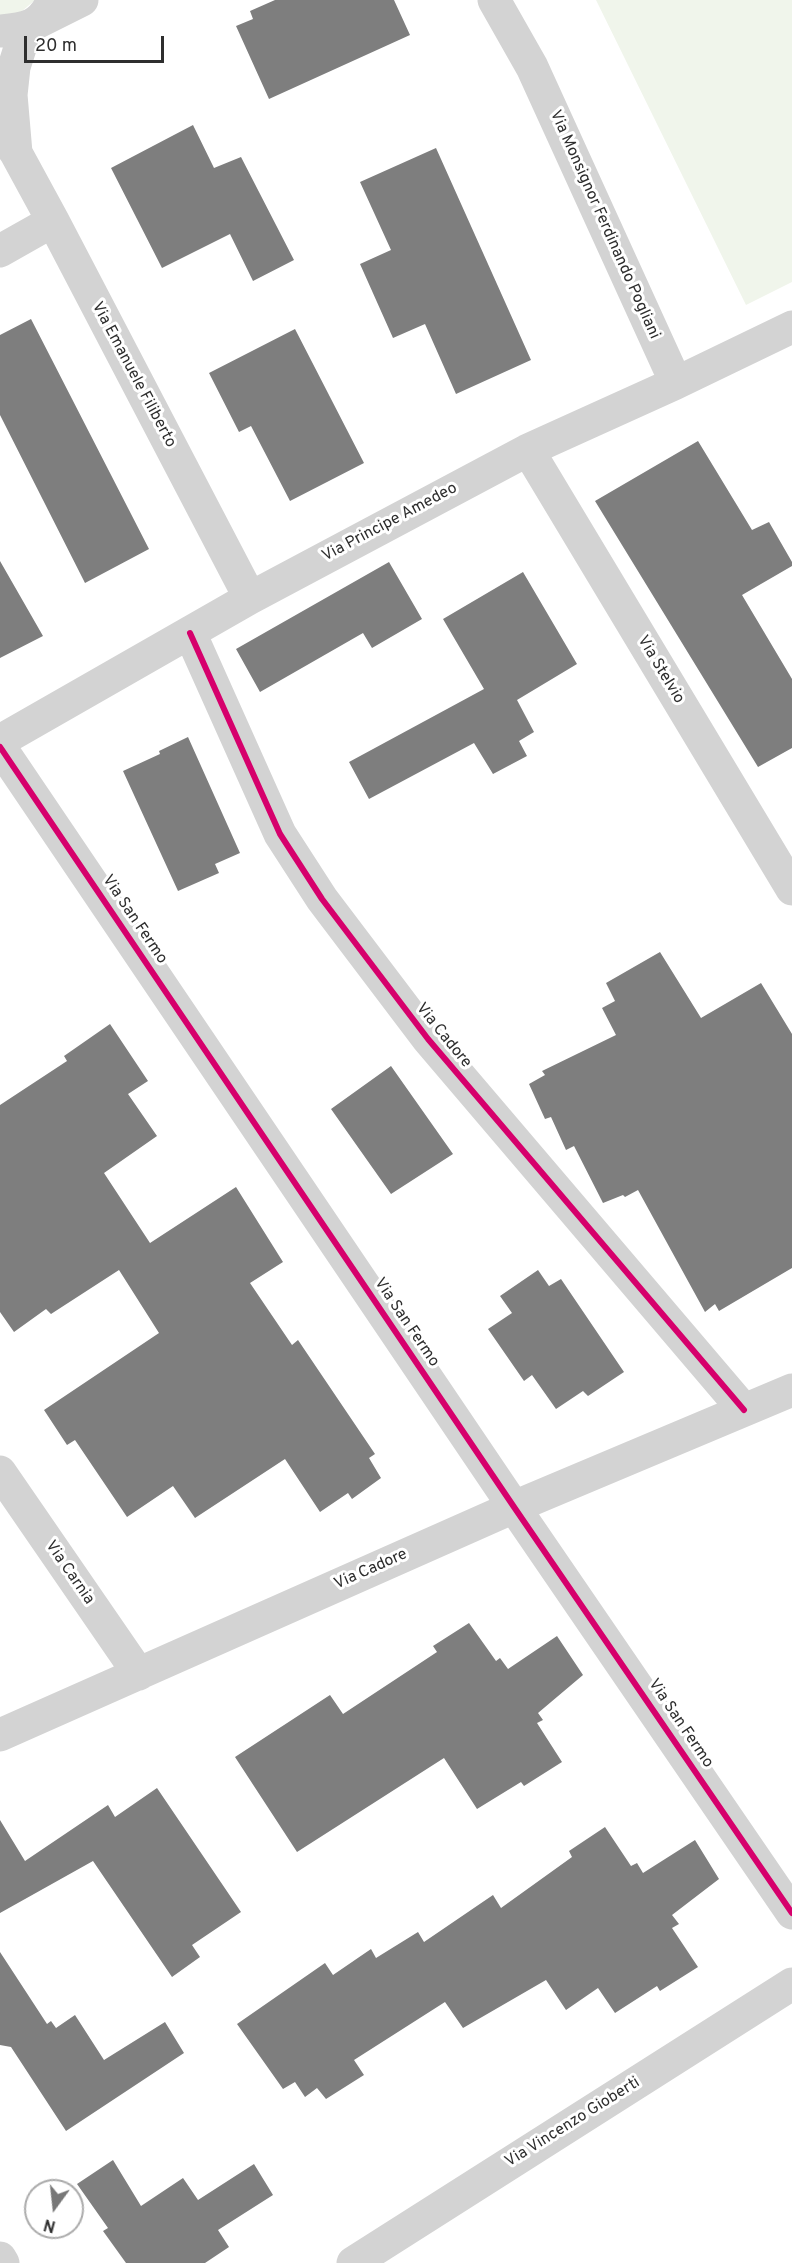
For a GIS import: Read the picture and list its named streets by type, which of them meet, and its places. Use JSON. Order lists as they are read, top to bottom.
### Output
{
  "streets": {
    "street": [
      "Via Monsignor Ferdinando Pogliani",
      "Via Emanuele Filiberto",
      "Via Principe Amedeo",
      "Via Stelvio",
      "Via San Fermo",
      "Via Cadore",
      "Via Carnia",
      "Via Vincenzo Gioberti"
    ]
  },
  "crossings": [
    ["Via Monsignor Ferdinando Pogliani", "Via Principe Amedeo"],
    ["Via Emanuele Filiberto", "Via Principe Amedeo"],
    ["Via Principe Amedeo", "Via Stelvio"],
    ["Via Principe Amedeo", "Via Cadore"],
    ["Via San Fermo", "Via Cadore"],
    ["Via Cadore", "Via Carnia"]
  ],
  "scale_bar": "20 m",
  "north": "bottom"
}
